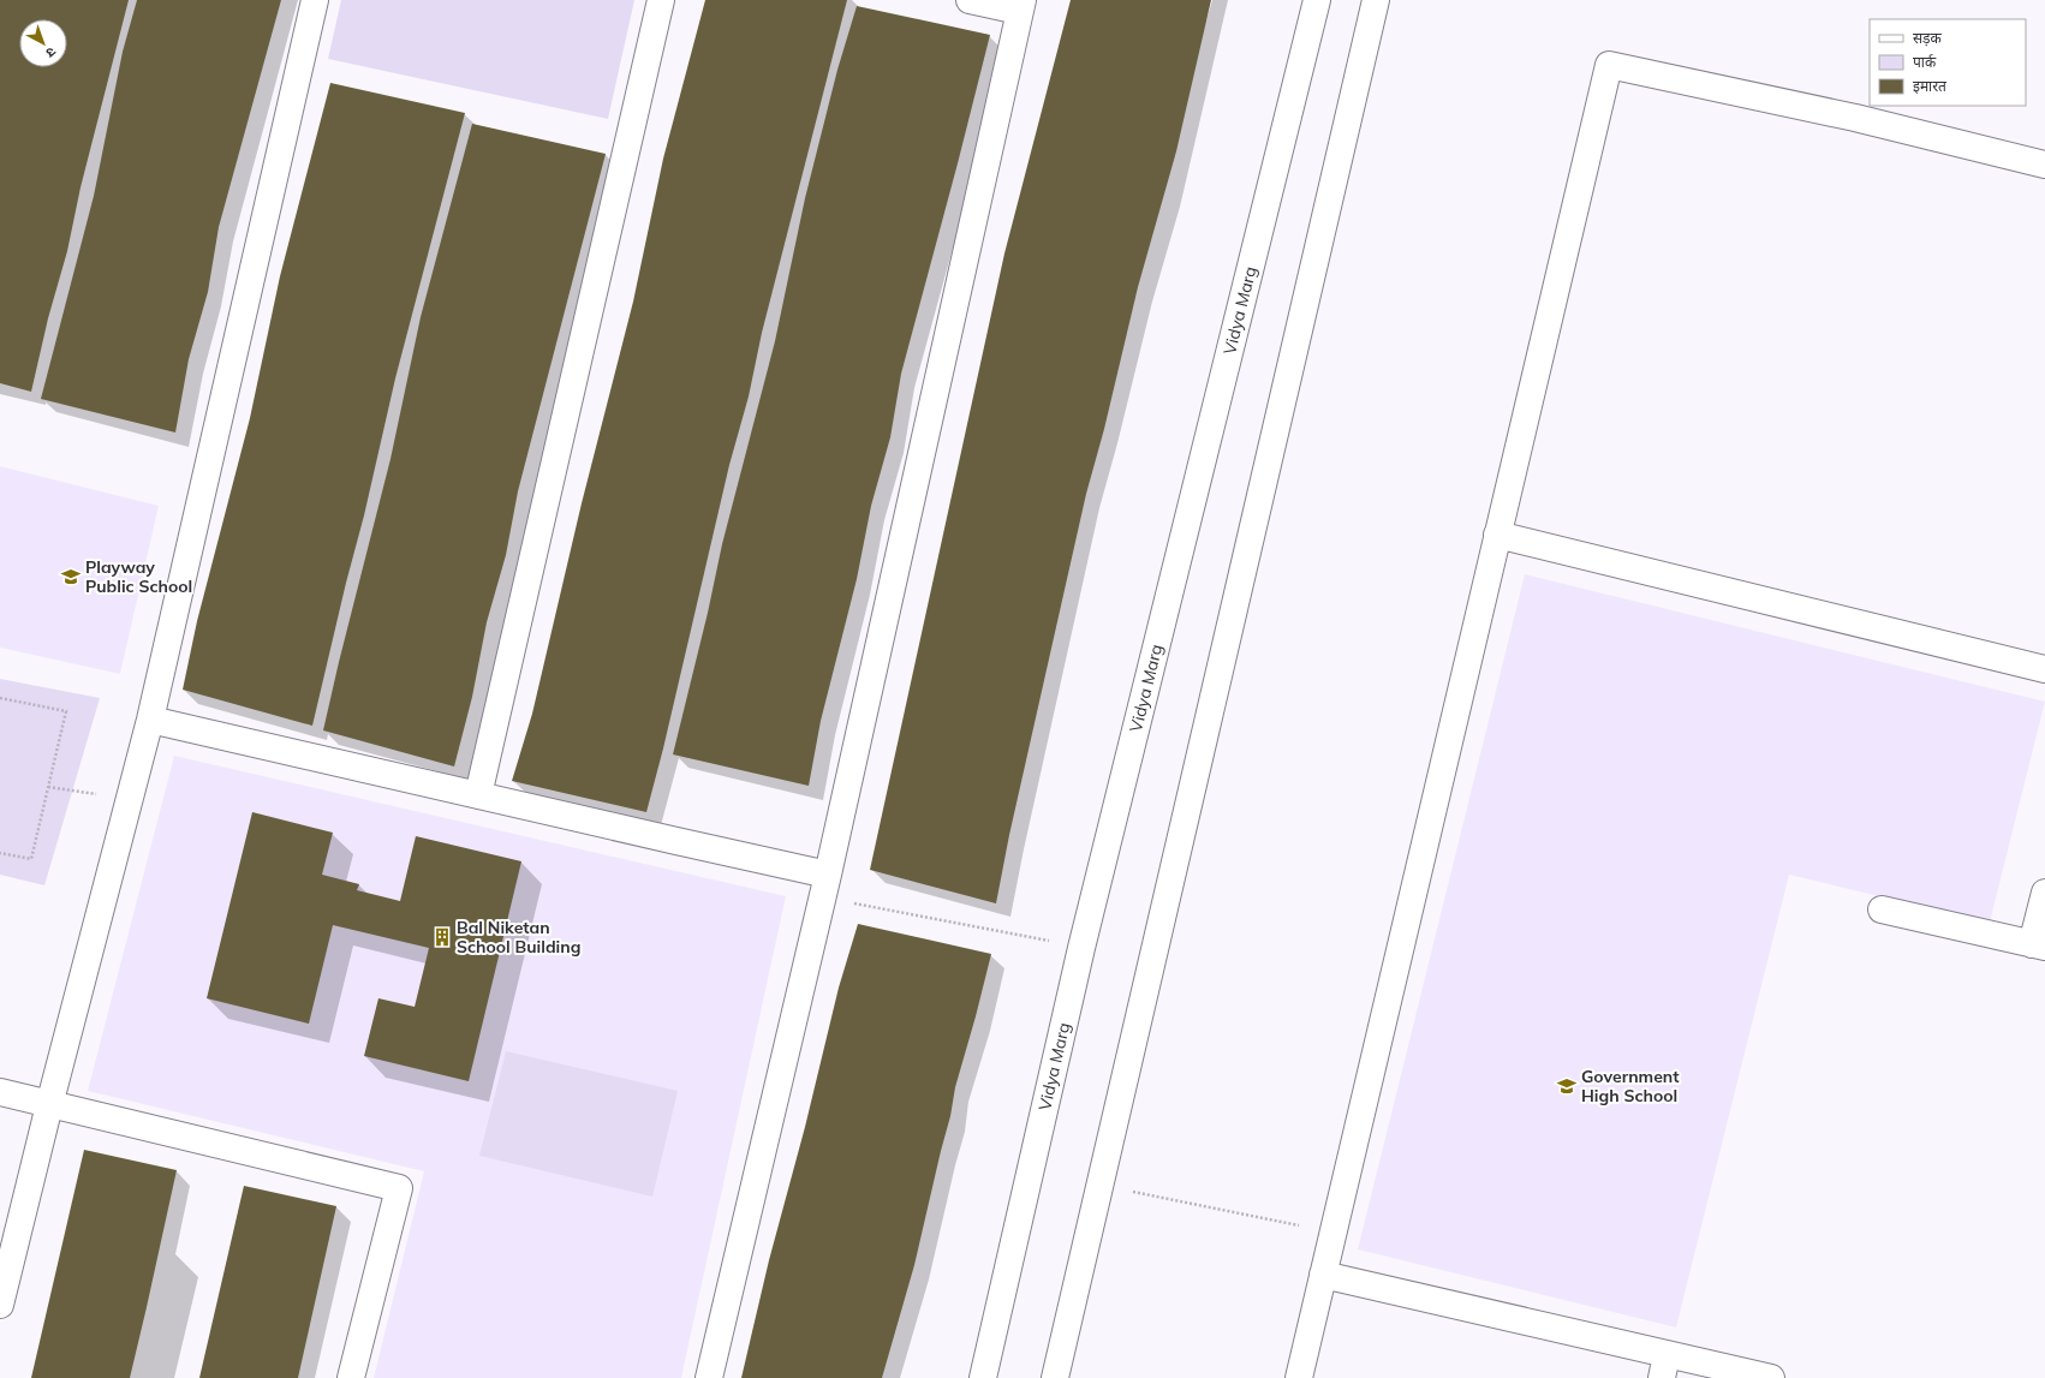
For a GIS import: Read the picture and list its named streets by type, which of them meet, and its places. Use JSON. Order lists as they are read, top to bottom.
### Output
{
  "streets": {
    "street": ["Vidya Marg"]
  },
  "places": {
    "school or university": ["Playway Public School", "Government High School"],
    "building": ["Bal Niketan School Building"]
  },
  "legend": ["सड़क", "पार्क", "इमारत"],
  "north": "bottom right"
}
